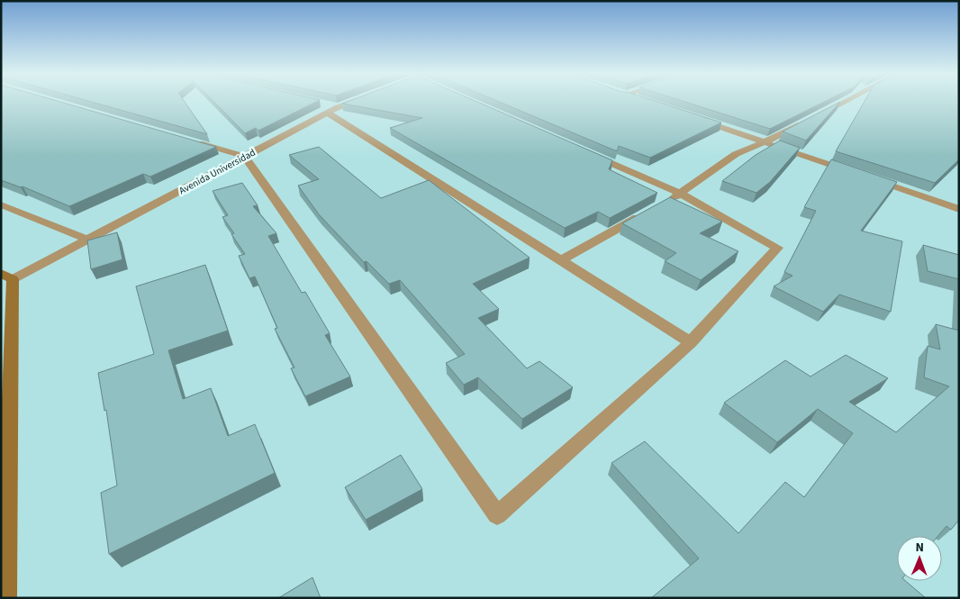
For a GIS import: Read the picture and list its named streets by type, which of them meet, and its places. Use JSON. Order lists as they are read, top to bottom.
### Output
{
  "streets": {
    "street": ["Avenida Universidad"]
  },
  "north": "top"
}
